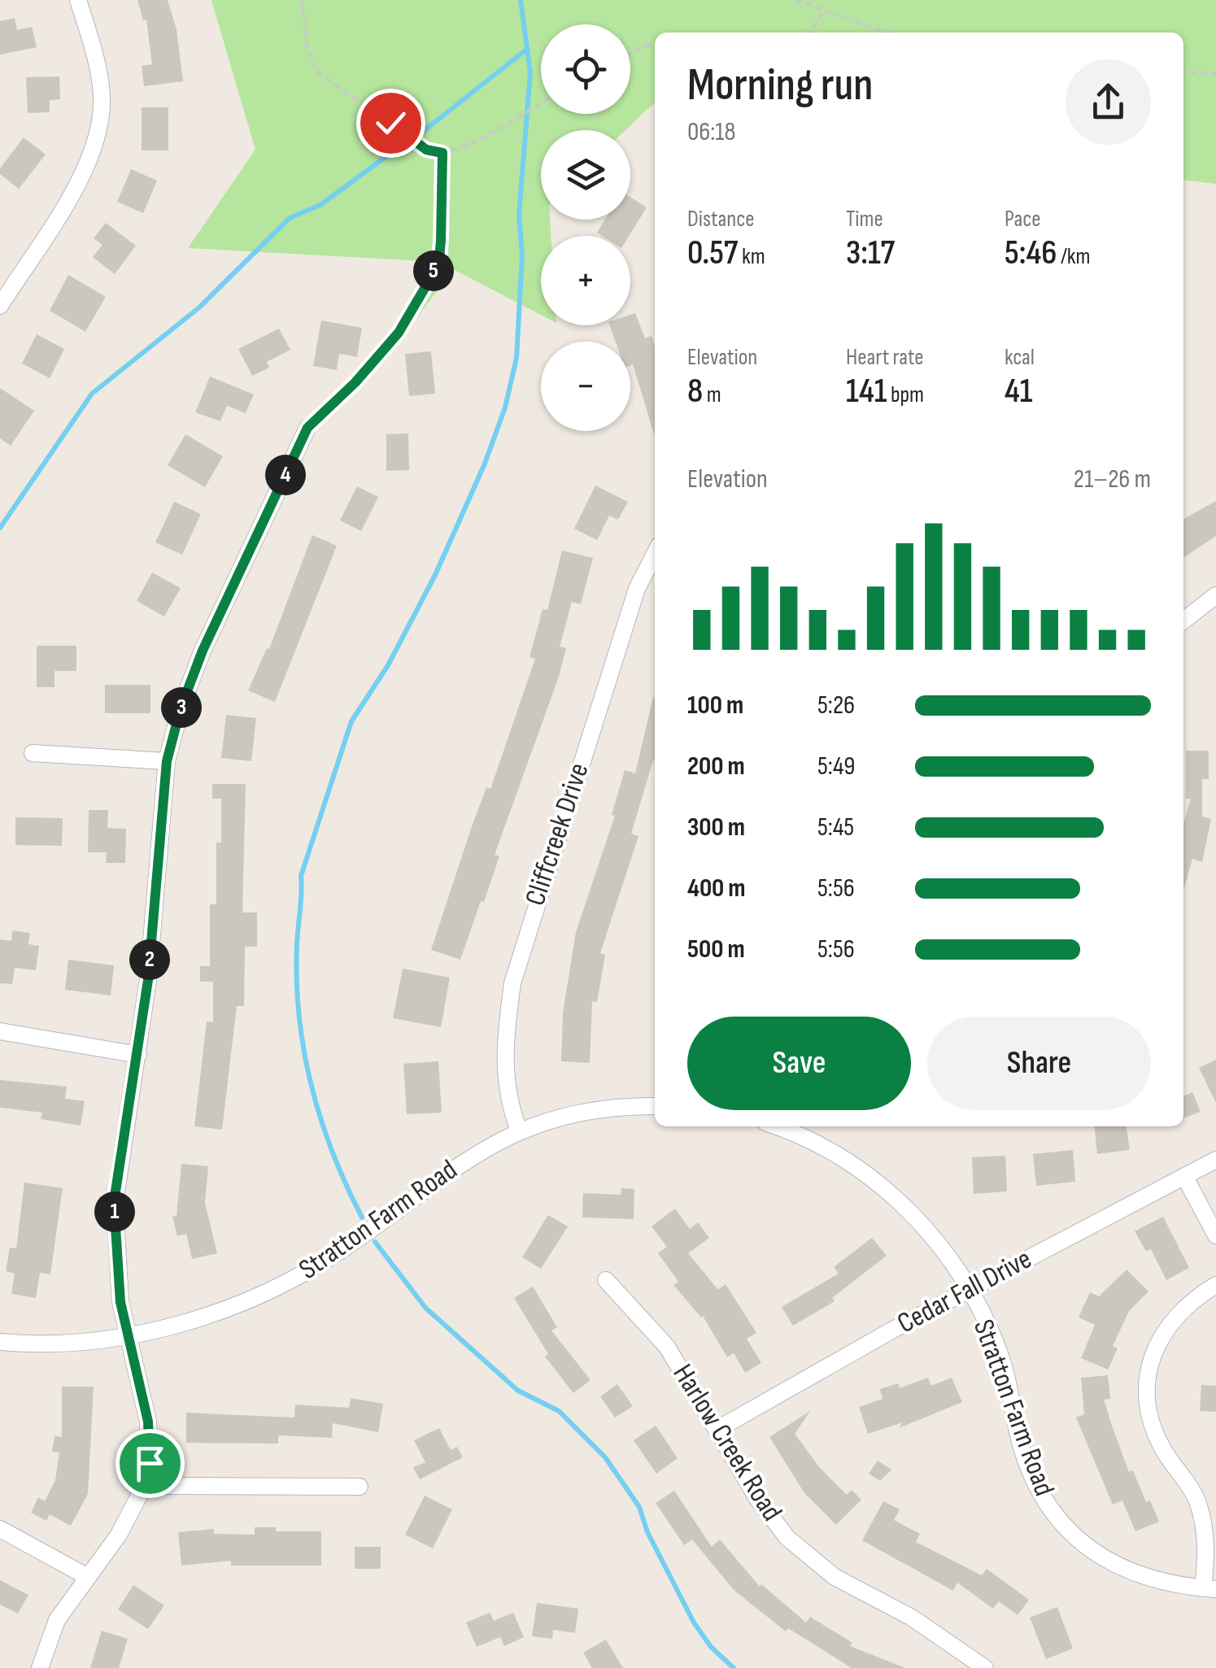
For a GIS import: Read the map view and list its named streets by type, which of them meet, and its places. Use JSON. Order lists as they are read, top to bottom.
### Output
{
  "streets": {
    "street": [
      "Cliffcreek Drive",
      "Stratton Farm Road",
      "Cedar Fall Drive",
      "Harlow Creek Road"
    ]
  },
  "crossings": [
    ["Cliffcreek Drive", "Stratton Farm Road"],
    ["Stratton Farm Road", "Cedar Fall Drive"],
    ["Cedar Fall Drive", "Harlow Creek Road"]
  ],
  "page": {
    "map_buttons": ["+", "−"],
    "heading": ["Morning run", "06:18"],
    "stats": [
      ["Distance", "0.57 km"],
      ["Time", "3:17"],
      ["Pace", "5:46 /km"],
      ["Elevation", "8 m"],
      ["Heart rate", "141 bpm"],
      ["kcal", "41"]
    ],
    "pins": [
      "5",
      "4",
      "3",
      "2",
      "1"
    ],
    "chart": ["Elevation", "21–26 m"],
    "list": [
      {
        "name": "100 m",
        "note": "5:26"
      },
      {
        "name": "200 m",
        "note": "5:49"
      },
      {
        "name": "300 m",
        "note": "5:45"
      },
      {
        "name": "400 m",
        "note": "5:56"
      },
      {
        "name": "500 m",
        "note": "5:56"
      }
    ],
    "buttons": ["Save", "Share"]
  }
}
